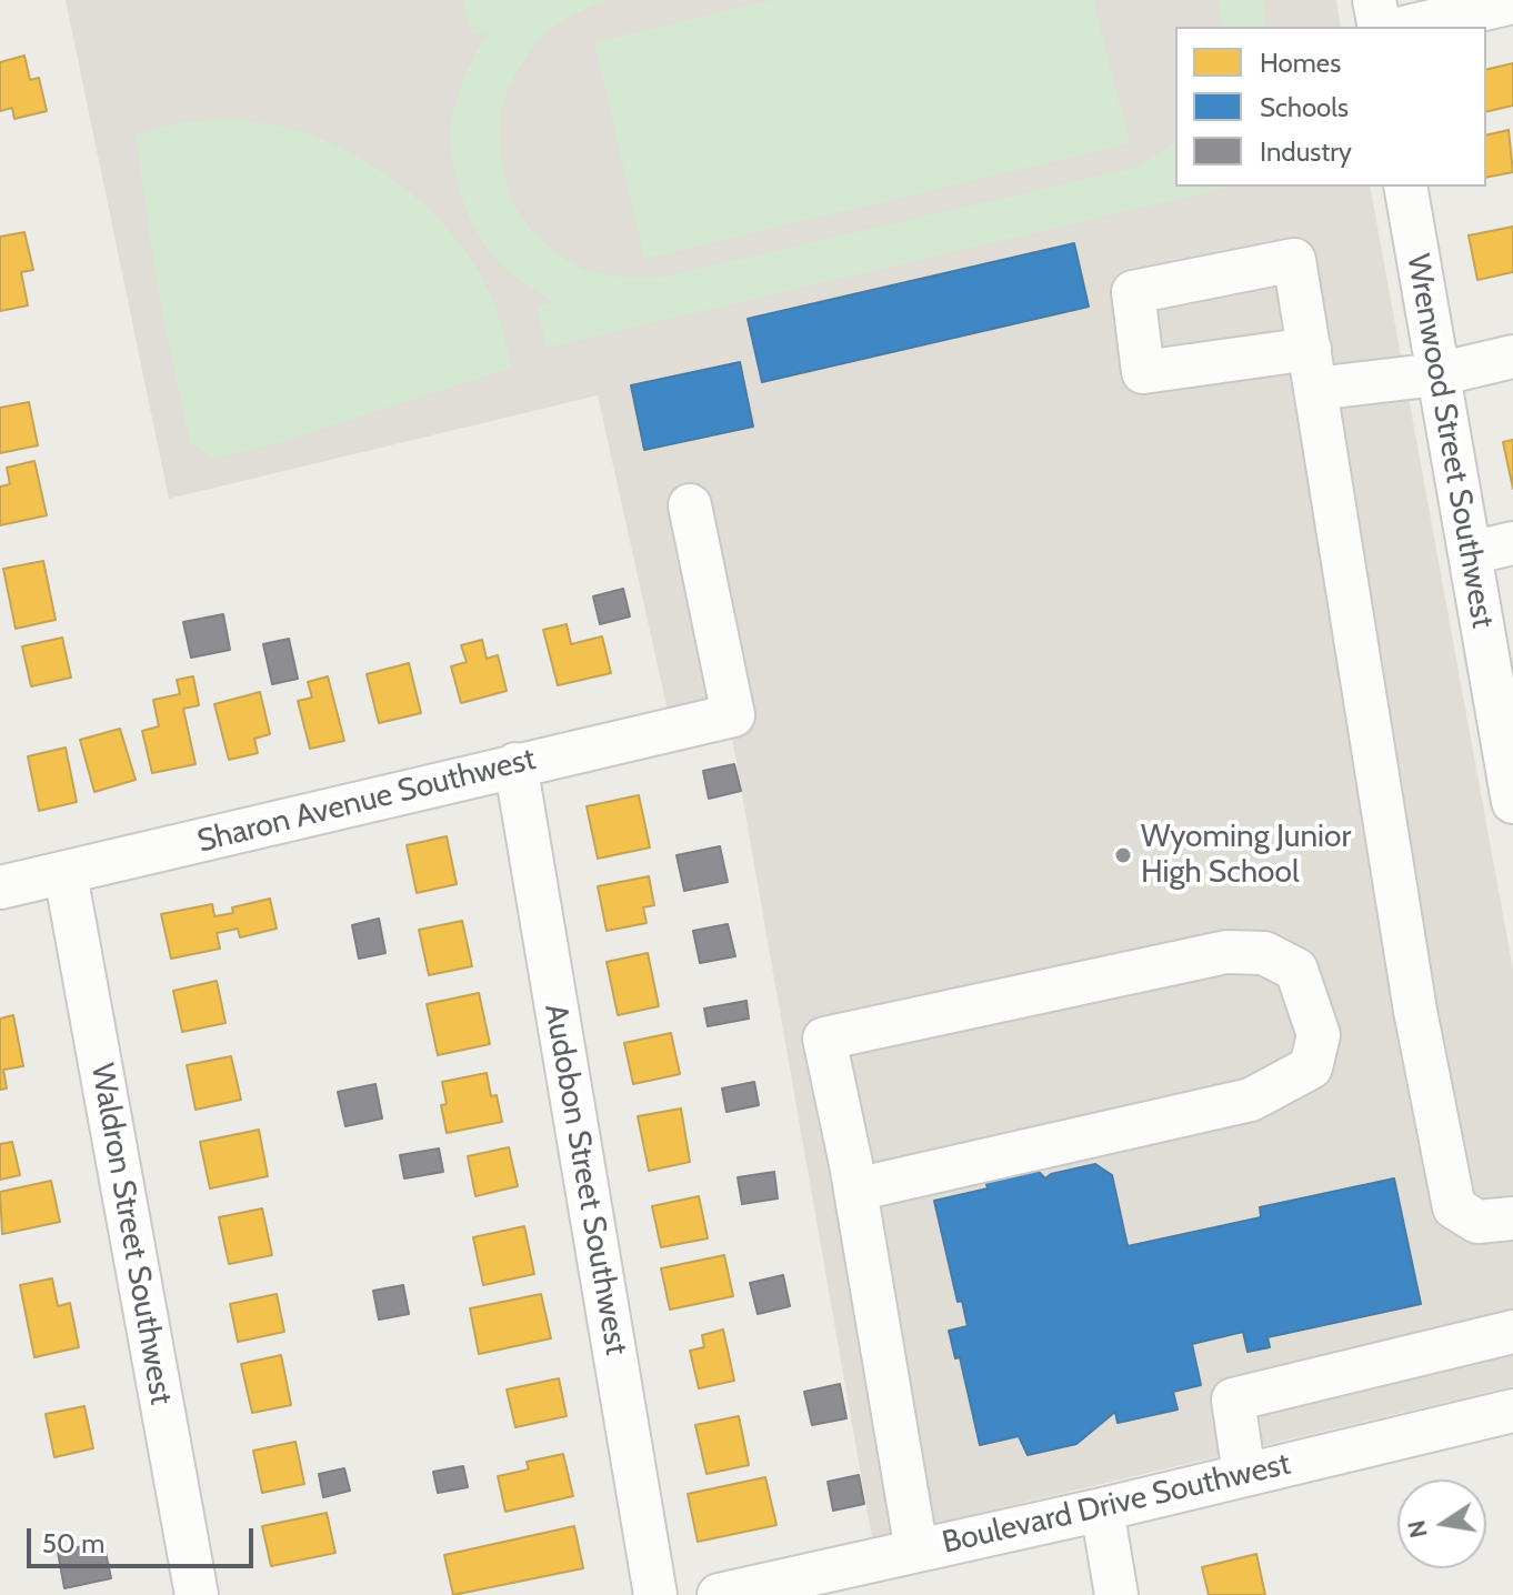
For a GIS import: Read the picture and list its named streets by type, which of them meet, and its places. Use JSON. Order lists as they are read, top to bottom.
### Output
{
  "streets": {
    "street": [
      "Wrenwood Street Southwest",
      "Sharon Avenue Southwest",
      "Audobon Street Southwest",
      "Waldron Street Southwest",
      "Boulevard Drive Southwest"
    ]
  },
  "crossings": [
    ["Sharon Avenue Southwest", "Audobon Street Southwest"],
    ["Sharon Avenue Southwest", "Waldron Street Southwest"]
  ],
  "places": ["Wyoming Junior High School"],
  "legend": ["Homes", "Schools", "Industry"],
  "scale_bar": "50 m",
  "north": "left"
}
